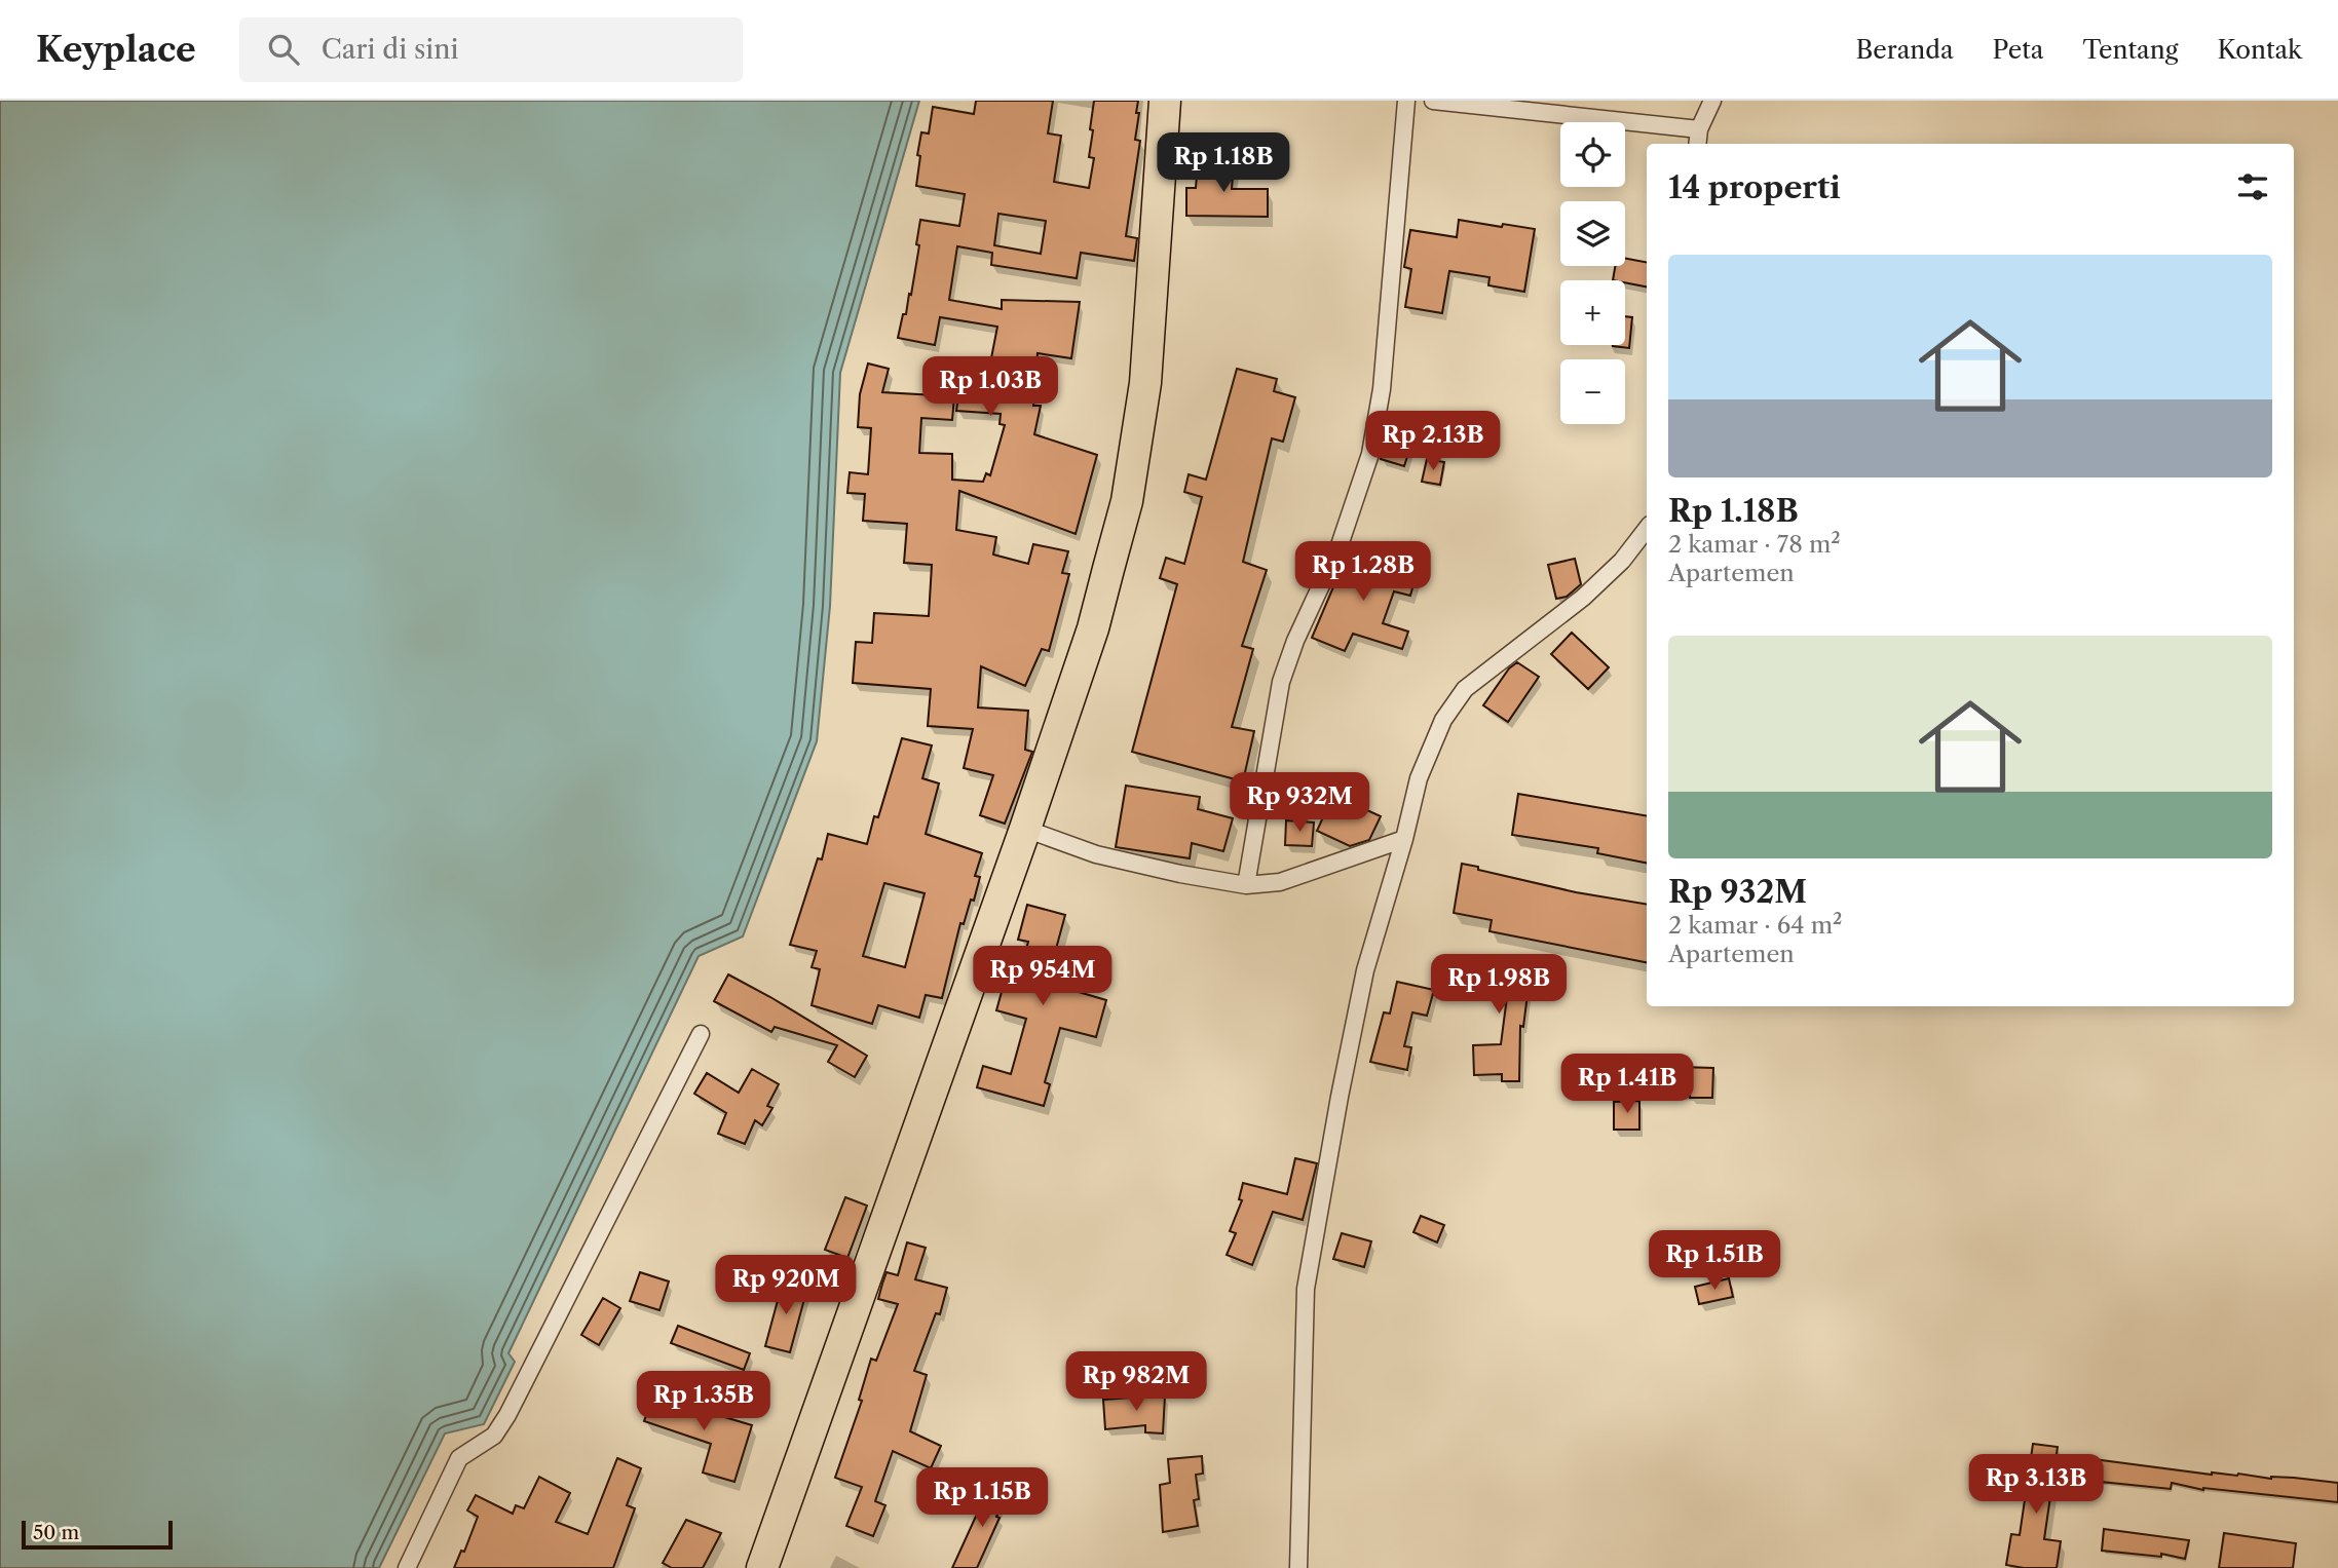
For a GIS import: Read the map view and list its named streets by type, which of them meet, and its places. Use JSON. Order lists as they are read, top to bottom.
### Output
{
  "scale_bar": "50 m",
  "page": {
    "header": "Keyplace",
    "search": "Cari di sini",
    "nav": [
      "Beranda",
      "Peta",
      "Tentang",
      "Kontak"
    ],
    "map_buttons": ["+", "−"],
    "price": [
      "Rp 1.18B",
      "Rp 1.03B",
      "Rp 2.13B",
      "Rp 1.28B",
      "Rp 932M",
      "Rp 954M",
      "Rp 1.98B",
      "Rp 1.41B",
      "Rp 1.51B",
      "Rp 920M",
      "Rp 982M",
      "Rp 1.35B",
      "Rp 3.13B",
      "Rp 1.15B"
    ],
    "heading": "14 properti",
    "list": [
      {
        "name": "Rp 1.18B",
        "note": "2 kamar · 78 m² · Apartemen"
      },
      {
        "name": "Rp 932M",
        "note": "2 kamar · 64 m² · Apartemen"
      }
    ],
    "scale": "50 m"
  }
}
